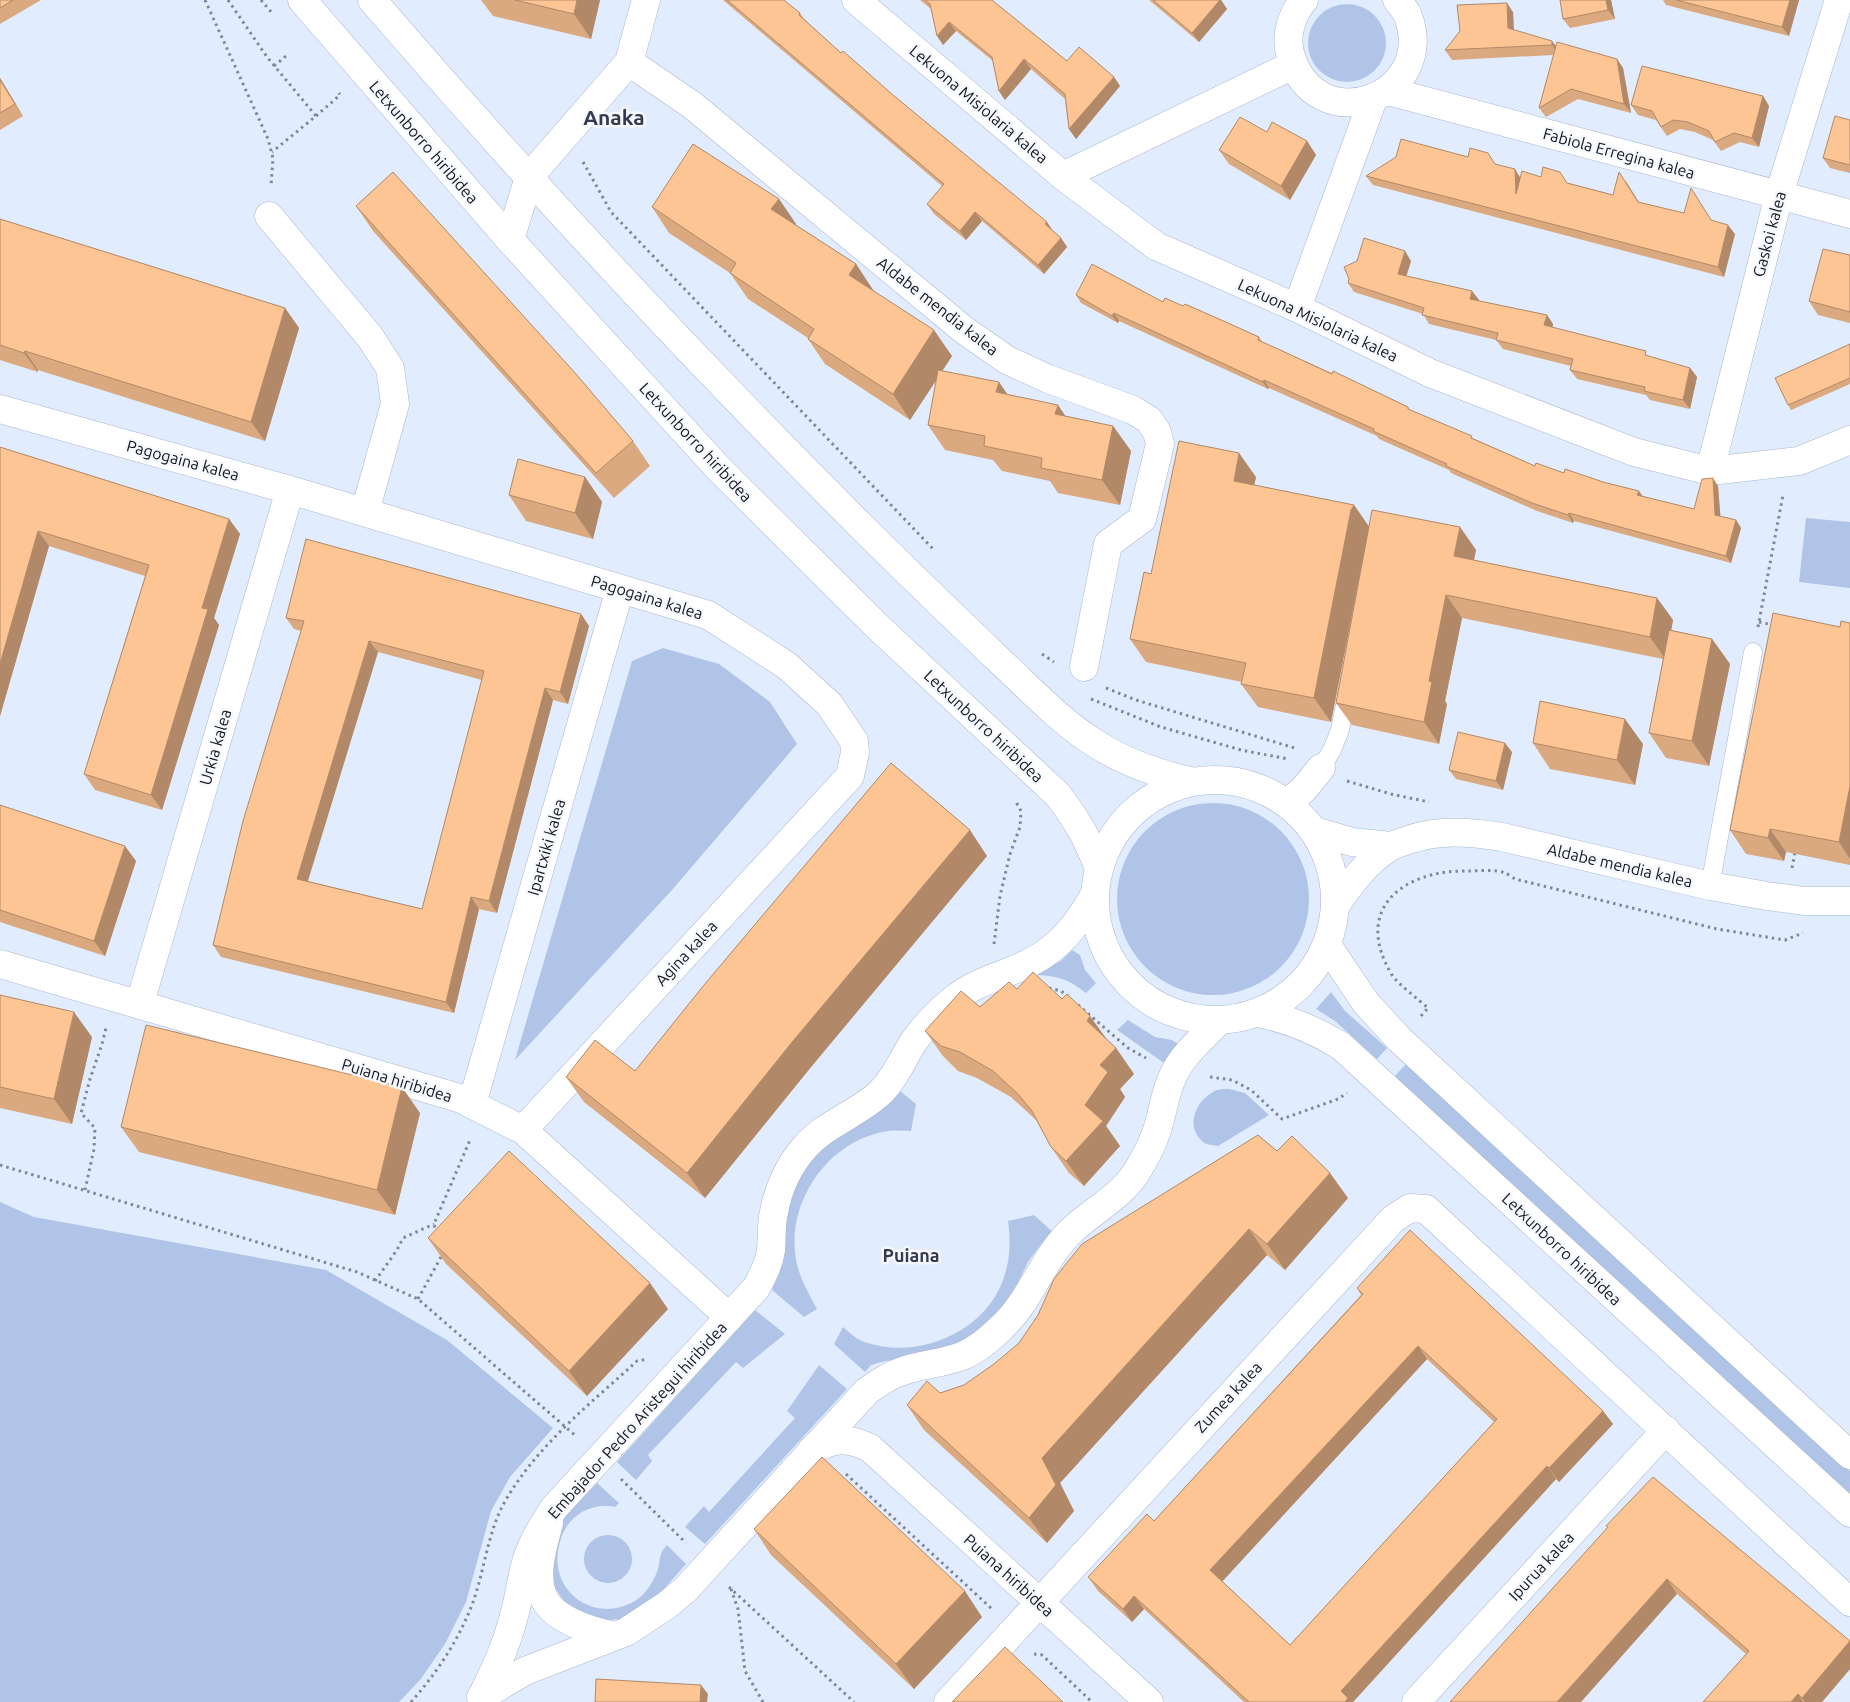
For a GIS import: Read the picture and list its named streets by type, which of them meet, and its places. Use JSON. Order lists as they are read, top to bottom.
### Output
{
  "streets": {
    "street": [
      "Lekuona Misiolaria kalea",
      "Letxunborro hiribidea",
      "Fabiola Erregina kalea",
      "Gaskoi kalea",
      "Aldabe mendia kalea",
      "Pagogaina kalea",
      "Urkia kalea",
      "Ipartxiki kalea",
      "Agina kalea",
      "Puiana hiribidea",
      "Zumea kalea",
      "Embajador Pedro Aristegui hiribidea",
      "Ipurua kalea"
    ]
  },
  "crossings": [
    ["Lekuona Misiolaria kalea", "Gaskoi kalea"],
    ["Letxunborro hiribidea", "Embajador Pedro Aristegui hiribidea"],
    ["Fabiola Erregina kalea", "Gaskoi kalea"],
    ["Pagogaina kalea", "Urkia kalea"],
    ["Pagogaina kalea", "Ipartxiki kalea"],
    ["Pagogaina kalea", "Agina kalea"],
    ["Urkia kalea", "Puiana hiribidea"],
    ["Ipartxiki kalea", "Puiana hiribidea"],
    ["Agina kalea", "Puiana hiribidea"],
    ["Puiana hiribidea", "Zumea kalea"],
    ["Puiana hiribidea", "Embajador Pedro Aristegui hiribidea"],
    ["Zumea kalea", "Ipurua kalea"]
  ],
  "districts": ["Anaka", "Puiana"]
}
